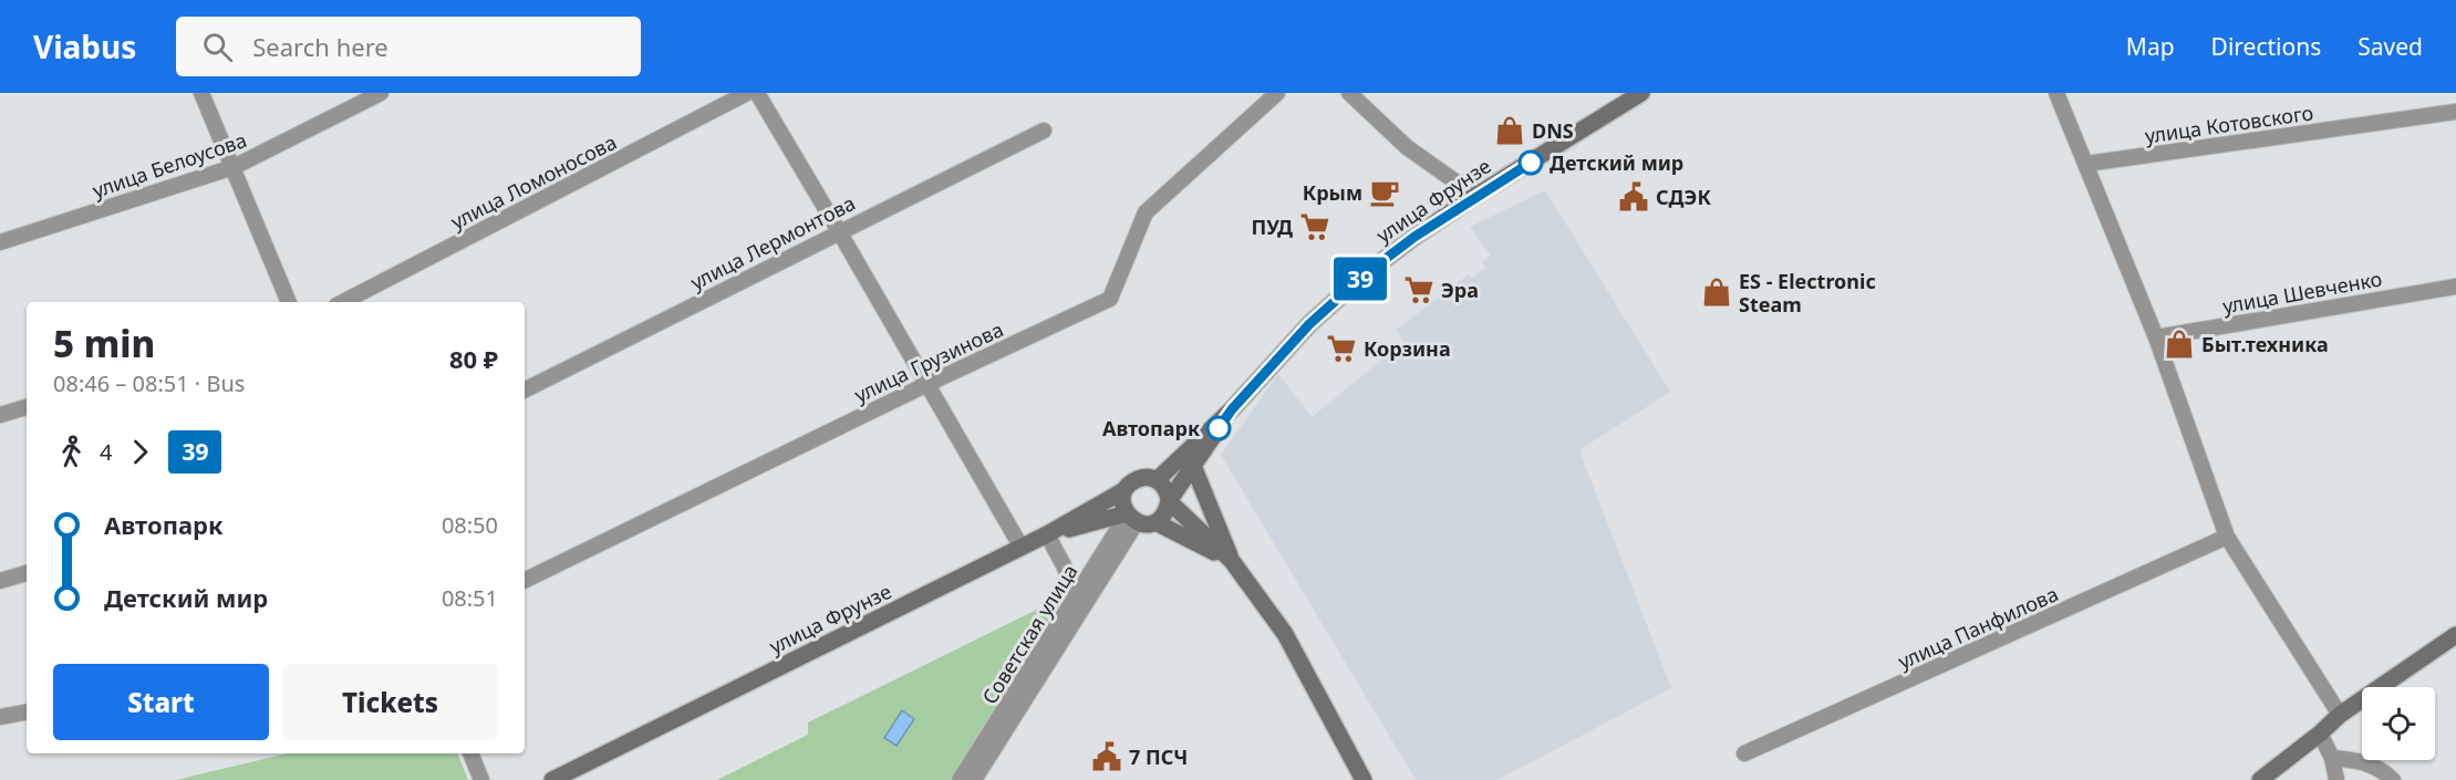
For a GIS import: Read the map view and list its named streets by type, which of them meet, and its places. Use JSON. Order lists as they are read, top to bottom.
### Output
{
  "streets": {
    "main road": ["улица Фрунзе"],
    "street": [
      "улица Котовского",
      "улица Белоусова",
      "улица Ломоносова",
      "улица Лермонтова",
      "улица Шевченко",
      "улица Грузинова",
      "улица Панфилова",
      "Советская улица"
    ]
  },
  "crossings": [
    ["улица Фрунзе", "Советская улица"]
  ],
  "places": {
    "shop": ["DNS", "ES - Electronic Steam", "Быт.техника"],
    "other": ["Детский мир", "Автопарк"],
    "cafe": ["Крым"],
    "public building": ["СДЭК", "7 ПСЧ"],
    "supermarket": ["ПУД", "Эра", "Корзина"]
  },
  "lines": ["bus line 39"],
  "page": {
    "header": "Viabus",
    "search": "Search here",
    "nav": ["Map", "Directions", "Saved"],
    "on_map": "39",
    "heading": ["5 min", "08:46 – 08:51 · Bus", "80 ₽"],
    "legs": ["4", "39"],
    "list": [
      {
        "name": "Автопарк",
        "value": "08:50"
      },
      {
        "name": "Детский мир",
        "value": "08:51"
      }
    ],
    "buttons": ["Start", "Tickets"]
  }
}
